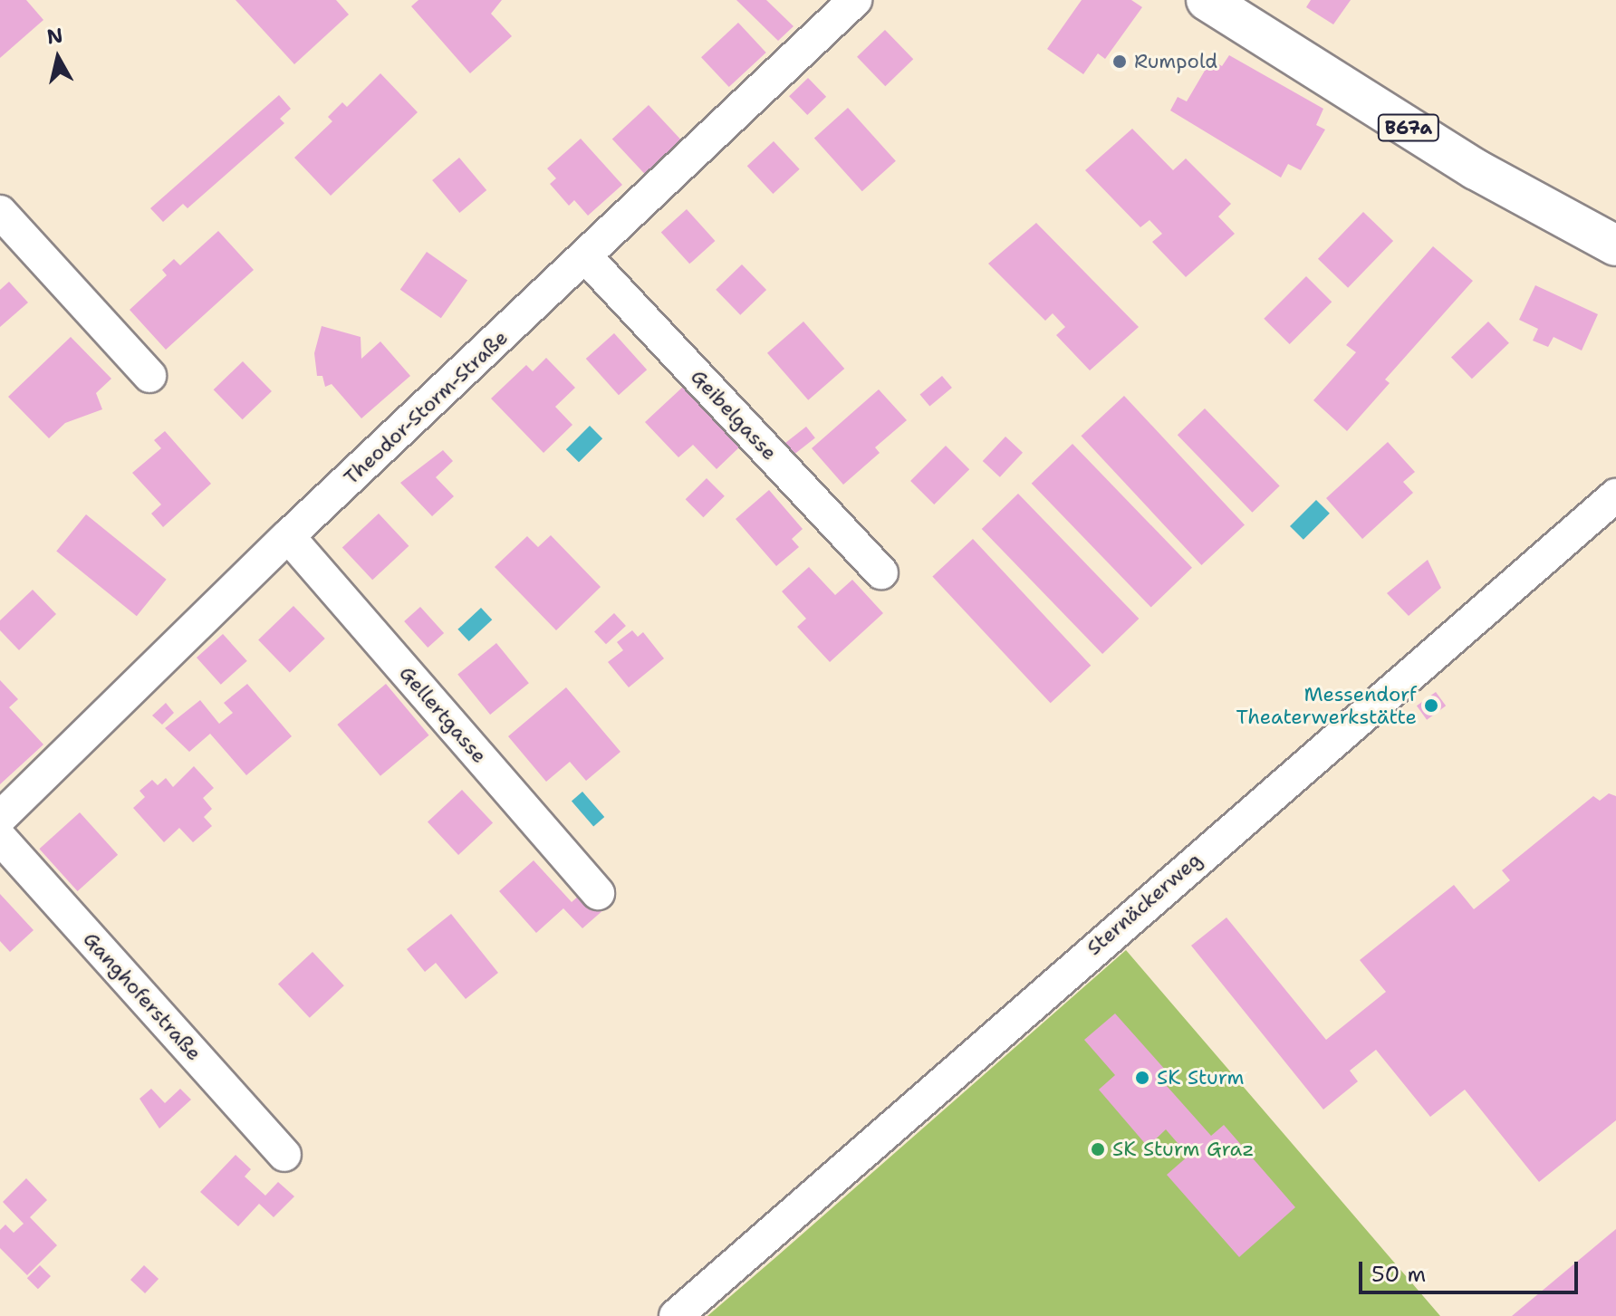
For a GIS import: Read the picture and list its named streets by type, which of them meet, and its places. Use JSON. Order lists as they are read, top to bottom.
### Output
{
  "streets": {
    "main road": ["B67a"],
    "street": [
      "Theodor-Storm-Straße",
      "Geibelgasse",
      "Gellertgasse",
      "Sternäckerweg",
      "Ganghoferstraße"
    ]
  },
  "crossings": [
    ["Theodor-Storm-Straße", "Geibelgasse"],
    ["Theodor-Storm-Straße", "Gellertgasse"]
  ],
  "places": [
    "Rumpold",
    "Messendorf Theaterwerkstätte",
    "SK Sturm",
    "SK Sturm Graz"
  ],
  "scale_bar": "50 m",
  "north": "top"
}
